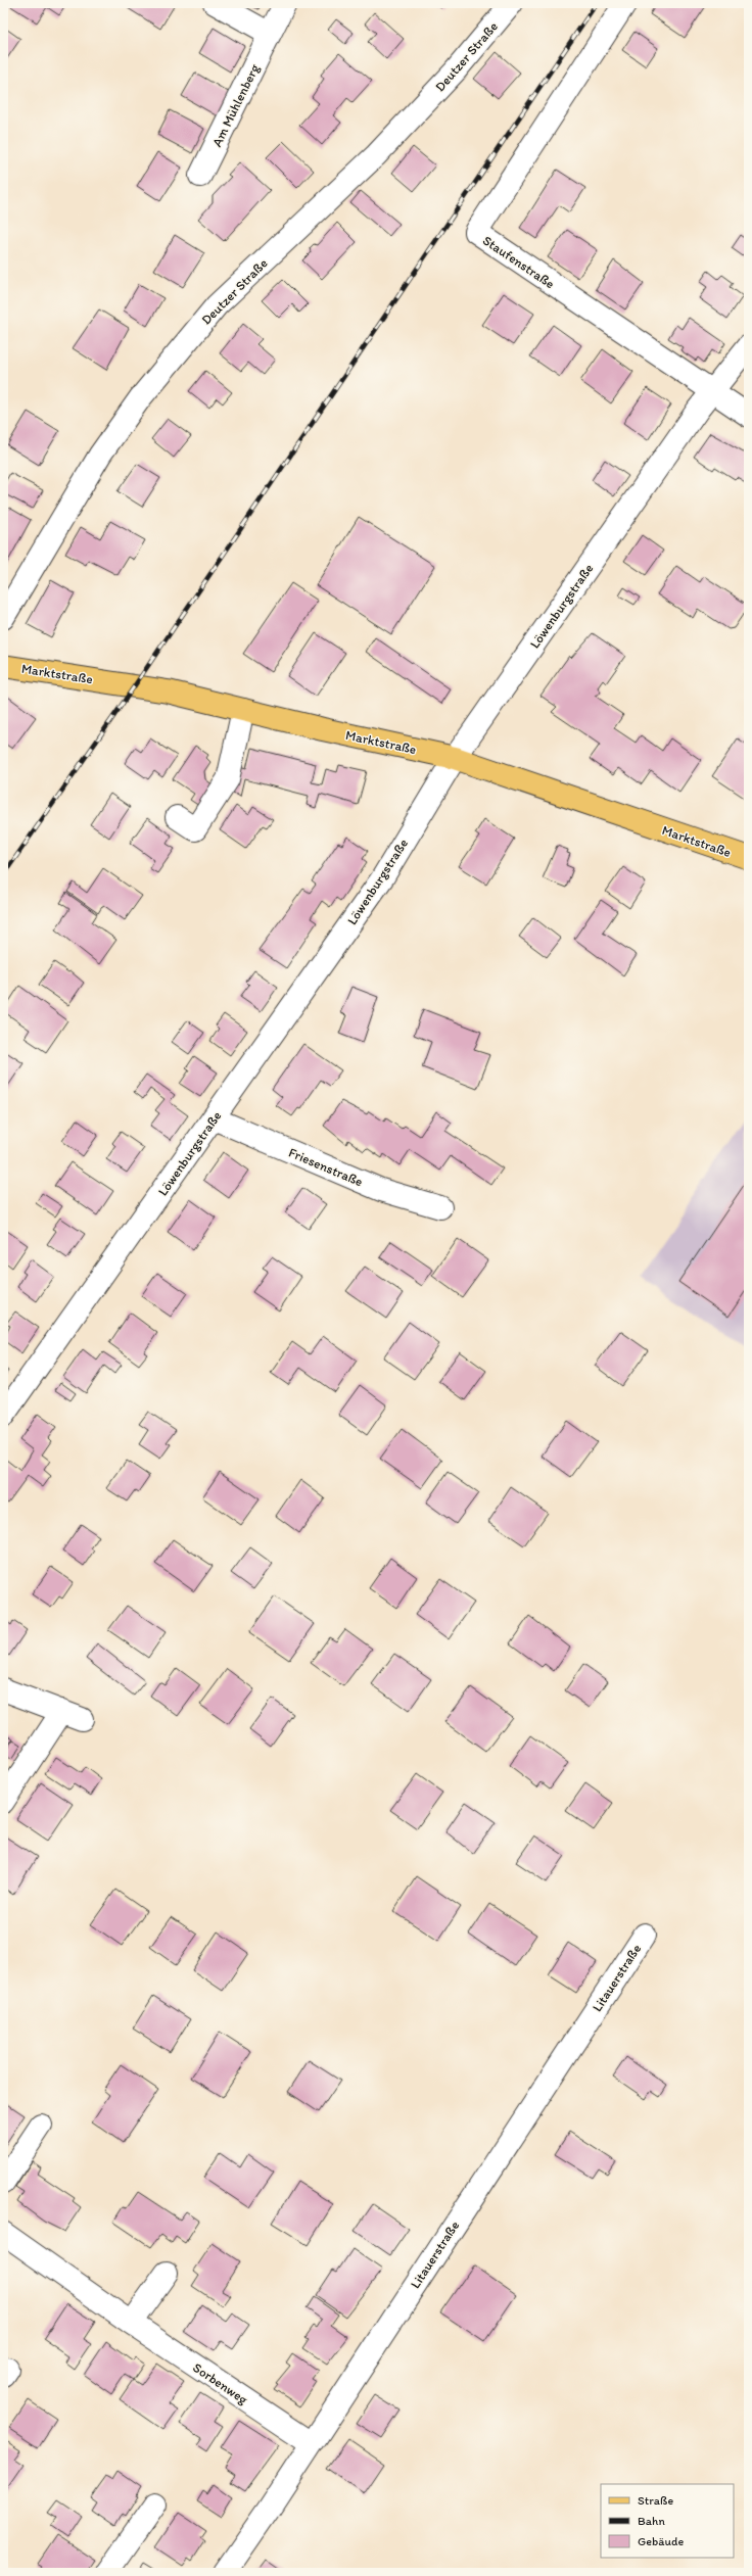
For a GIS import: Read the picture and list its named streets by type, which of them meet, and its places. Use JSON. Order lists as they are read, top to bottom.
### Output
{
  "streets": {
    "main road": ["Marktstraße"],
    "street": [
      "Deutzer Straße",
      "Am Mühlenberg",
      "Staufenstraße",
      "Löwenburgstraße",
      "Friesenstraße",
      "Litauerstraße",
      "Sorbenweg"
    ]
  },
  "crossings": [
    ["Staufenstraße", "Löwenburgstraße"],
    ["Löwenburgstraße", "Marktstraße"],
    ["Löwenburgstraße", "Friesenstraße"],
    ["Litauerstraße", "Sorbenweg"]
  ],
  "legend": ["Straße", "Bahn", "Gebäude"]
}
